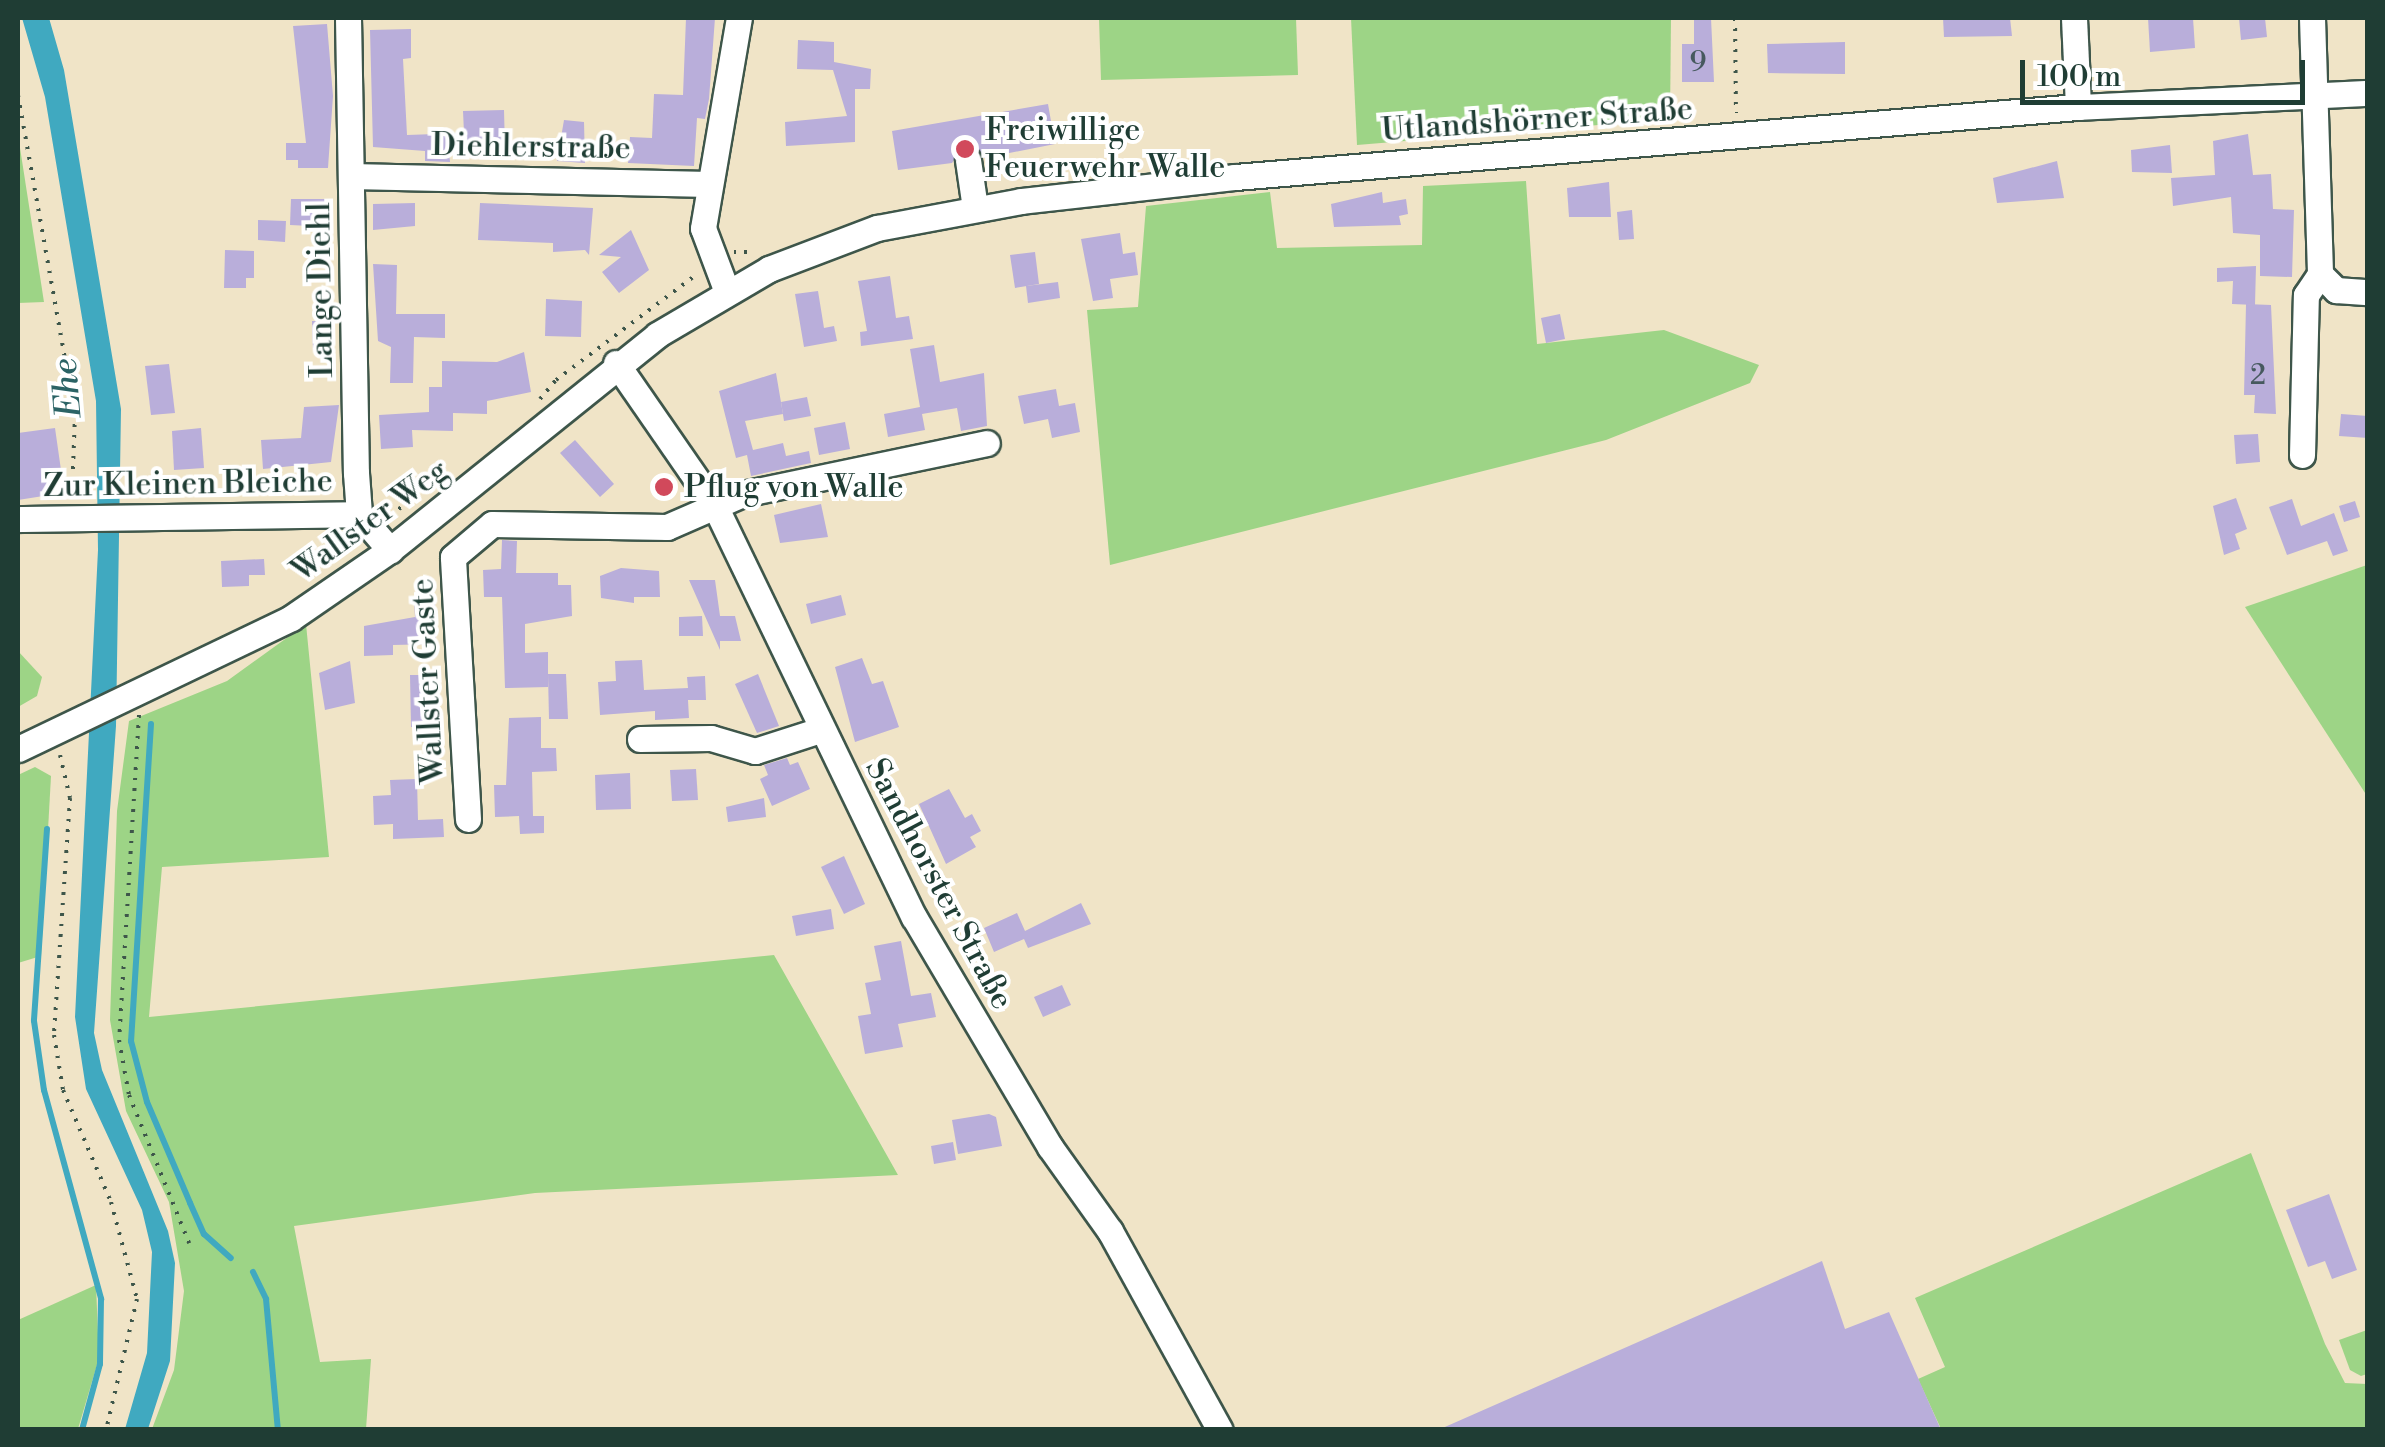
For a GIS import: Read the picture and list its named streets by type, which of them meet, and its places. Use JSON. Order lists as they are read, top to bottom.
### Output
{
  "streets": {
    "street": [
      "Utlandshörner Straße",
      "Diehlerstraße",
      "Lange Diehl",
      "Zur Kleinen Bleiche",
      "Wallster Weg",
      "Wallster Gaste",
      "Sandhorster Straße"
    ]
  },
  "crossings": [
    ["Utlandshörner Straße", "Wallster Weg"],
    ["Diehlerstraße", "Lange Diehl"],
    ["Lange Diehl", "Zur Kleinen Bleiche"],
    ["Wallster Weg", "Sandhorster Straße"],
    ["Wallster Gaste", "Sandhorster Straße"]
  ],
  "water": ["Ehe"],
  "places": ["Freiwillige Feuerwehr Walle", "Pflug von Walle"],
  "house_numbers": ["9", "2"],
  "scale_bar": "100 m"
}
